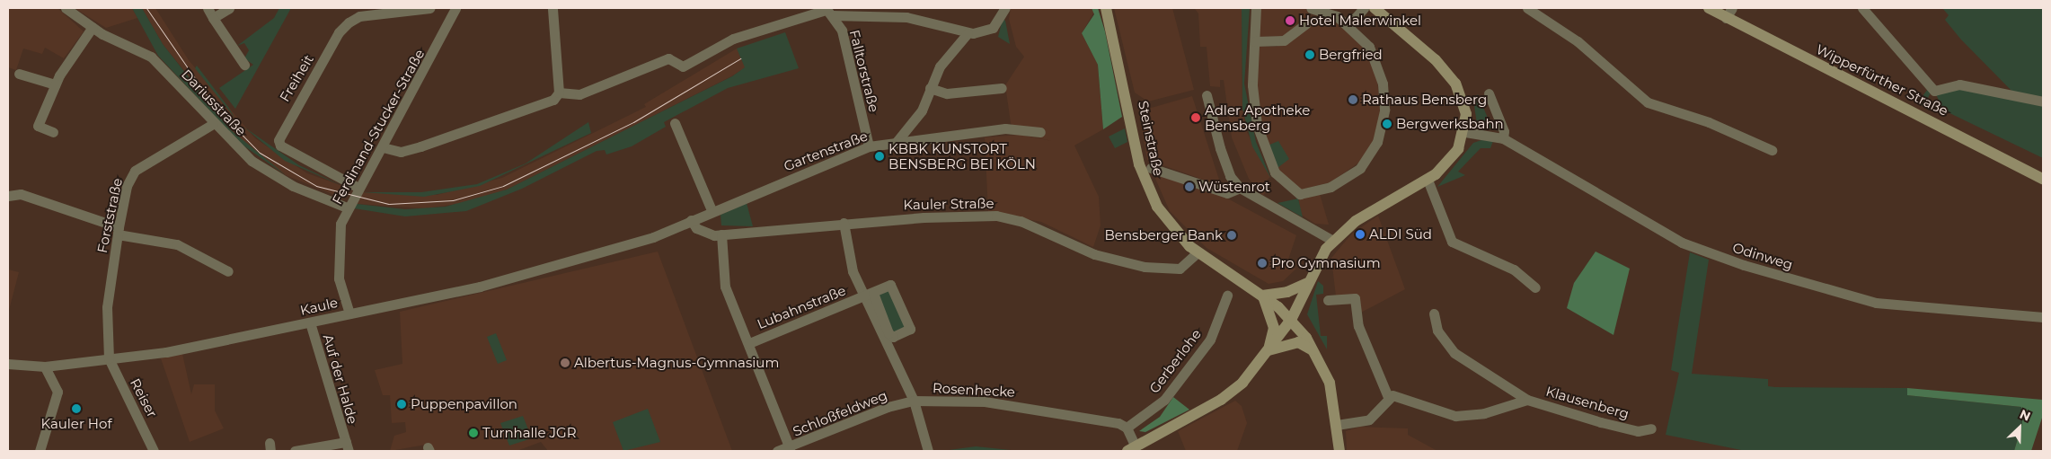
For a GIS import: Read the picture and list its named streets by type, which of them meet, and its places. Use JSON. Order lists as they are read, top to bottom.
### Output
{
  "streets": {
    "main road": ["Wipperfürther Straße", "Steinstraße"],
    "street": [
      "Falltorstraße",
      "Freiheit",
      "Dariusstraße",
      "Ferdinand-Stucker-Straße",
      "Gartenstraße",
      "Kauler Straße",
      "Forststraße",
      "Odinweg",
      "Kaule",
      "Lubahnstraße",
      "Gerberlohe",
      "Auf der Halde",
      "Rosenhecke",
      "Reiser",
      "Klausenberg",
      "Schloßfeldweg"
    ]
  },
  "crossings": [
    ["Falltorstraße", "Gartenstraße"],
    ["Freiheit", "Ferdinand-Stucker-Straße"],
    ["Dariusstraße", "Ferdinand-Stucker-Straße"],
    ["Dariusstraße", "Forststraße"],
    ["Ferdinand-Stucker-Straße", "Kaule"],
    ["Steinstraße", "Kauler Straße"],
    ["Gartenstraße", "Kauler Straße"],
    ["Gartenstraße", "Kaule"],
    ["Kauler Straße", "Rosenhecke"],
    ["Forststraße", "Kaule"],
    ["Forststraße", "Reiser"],
    ["Kaule", "Auf der Halde"],
    ["Kaule", "Reiser"],
    ["Lubahnstraße", "Rosenhecke"],
    ["Gerberlohe", "Rosenhecke"],
    ["Rosenhecke", "Schloßfeldweg"]
  ],
  "places": [
    "Hotel Malerwinkel",
    "Bergfried",
    "Rathaus Bensberg",
    "Adler Apotheke Bensberg",
    "Bergwerksbahn",
    "KBBK KUNSTORT BENSBERG BEI KÖLN",
    "Wüstenrot",
    "ALDI Süd",
    "Bensberger Bank",
    "Pro Gymnasium",
    "Albertus-Magnus-Gymnasium",
    "Puppenpavillon",
    "Kauler Hof",
    "Turnhalle JGR"
  ],
  "north": "top right"
}
